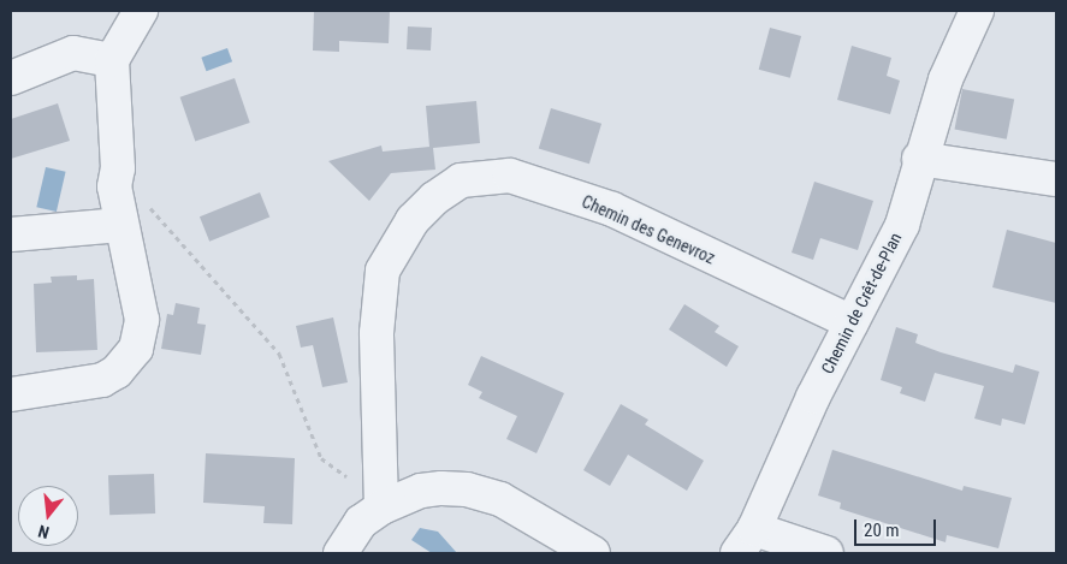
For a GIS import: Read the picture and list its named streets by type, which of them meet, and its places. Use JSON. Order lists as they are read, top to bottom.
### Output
{
  "streets": {
    "street": ["Chemin des Genevroz", "Chemin de Crêt-de-Plan"]
  },
  "crossings": [
    ["Chemin des Genevroz", "Chemin de Crêt-de-Plan"]
  ],
  "scale_bar": "20 m",
  "north": "bottom"
}
